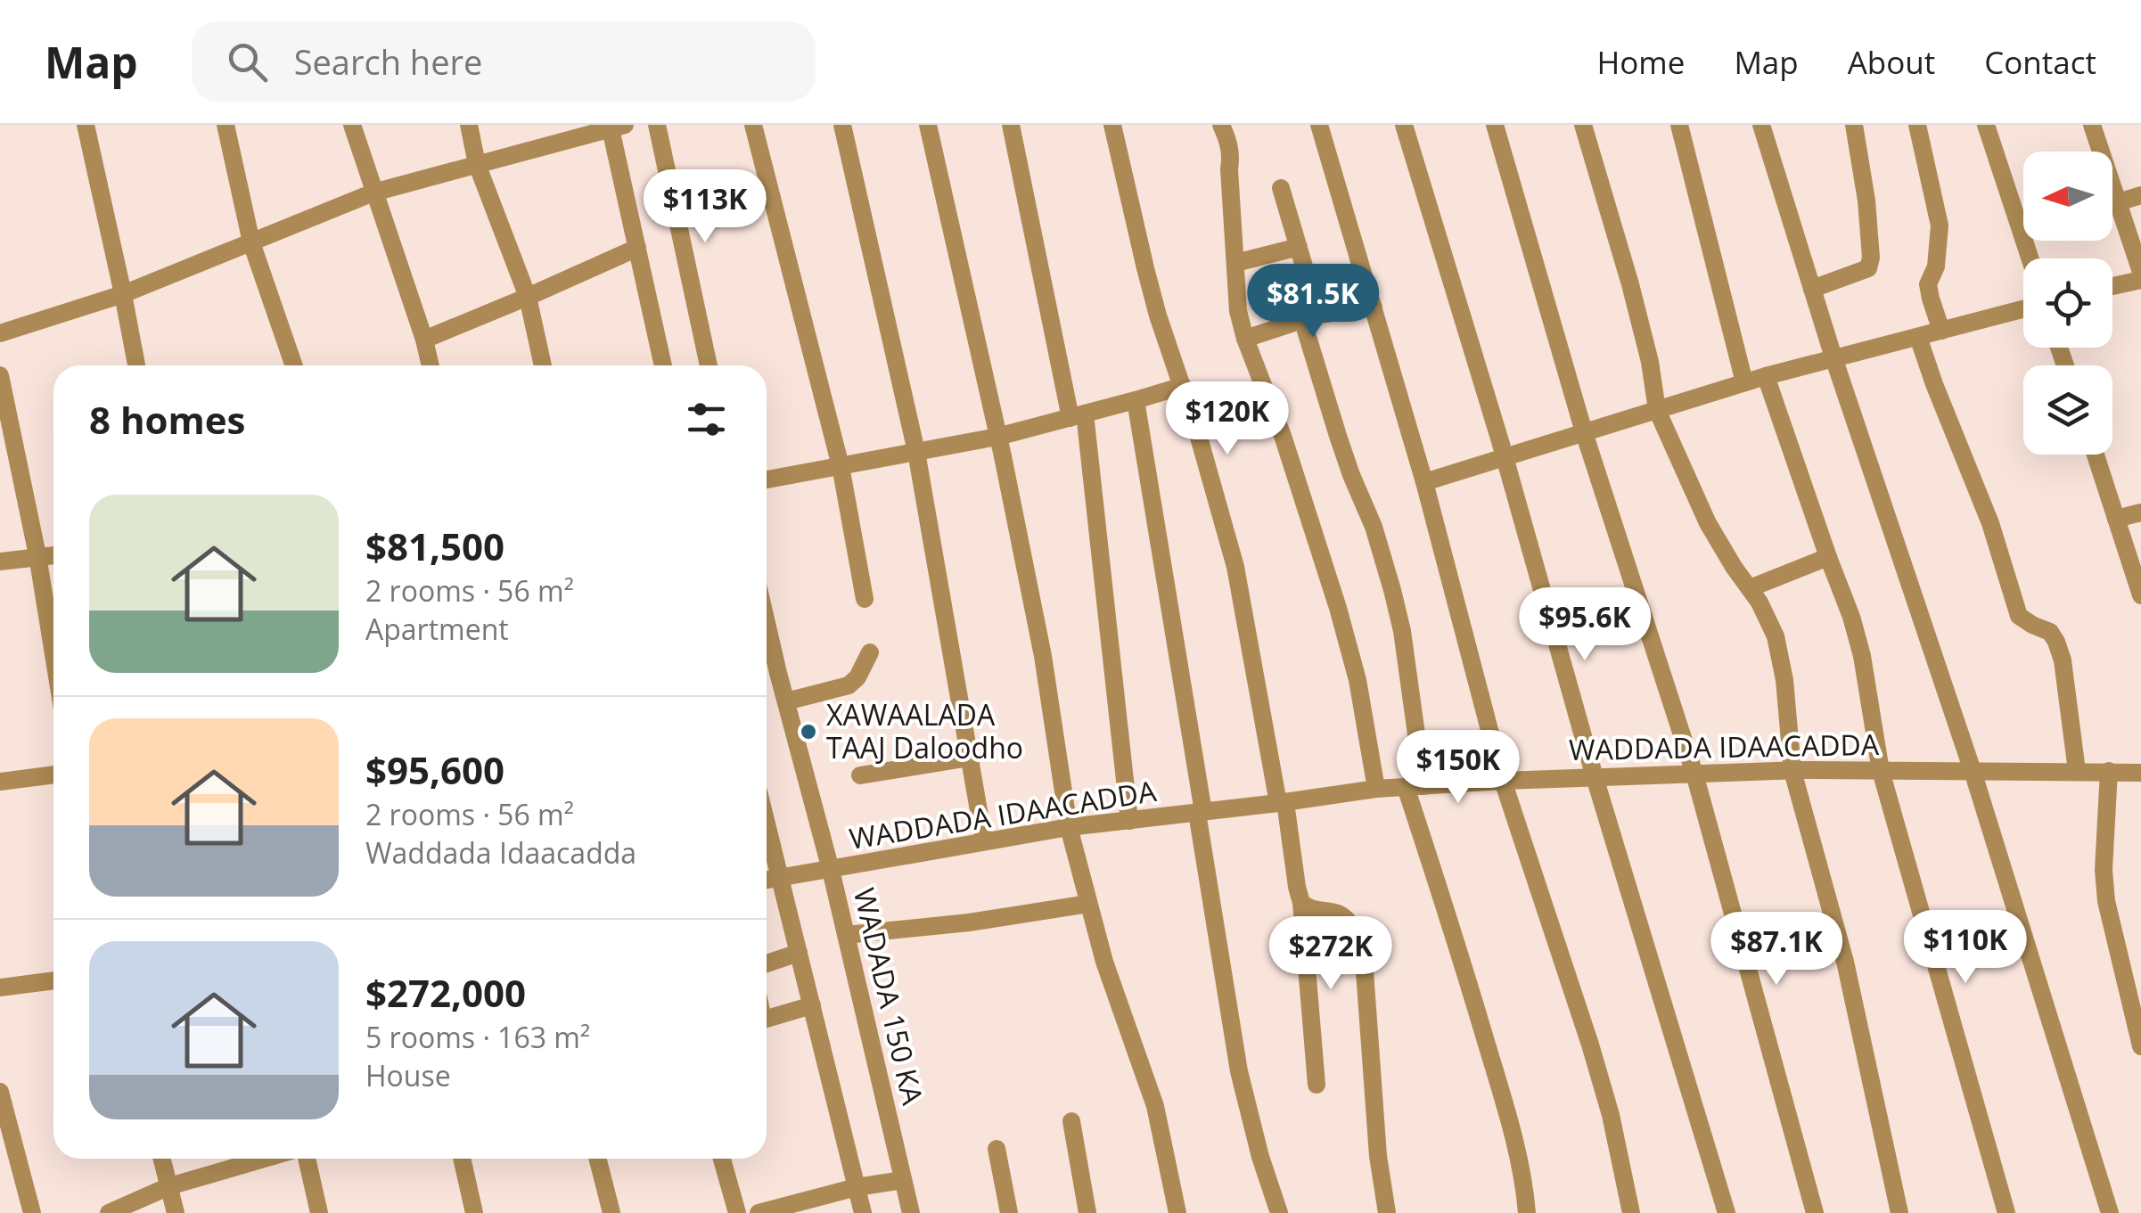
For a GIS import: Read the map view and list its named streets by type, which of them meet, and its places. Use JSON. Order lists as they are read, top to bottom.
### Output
{
  "streets": {
    "street": ["WADDADA IDAACADDA", "WADADA 150 KA"]
  },
  "crossings": [
    ["WADDADA IDAACADDA", "WADADA 150 KA"]
  ],
  "places": ["XAWAALADA TAAJ Daloodho"],
  "north": "left",
  "page": {
    "header": "Map",
    "search": "Search here",
    "nav": [
      "Home",
      "Map",
      "About",
      "Contact"
    ],
    "price": [
      "$113K",
      "$81.5K",
      "$120K",
      "$95.6K",
      "$150K",
      "$110K",
      "$87.1K",
      "$272K"
    ],
    "heading": "8 homes",
    "list": [
      {
        "name": "$81,500",
        "note": "2 rooms · 56 m² · Apartment"
      },
      {
        "name": "$95,600",
        "note": "2 rooms · 56 m² · Waddada Idaacadda"
      },
      {
        "name": "$272,000",
        "note": "5 rooms · 163 m² · House"
      }
    ]
  }
}
